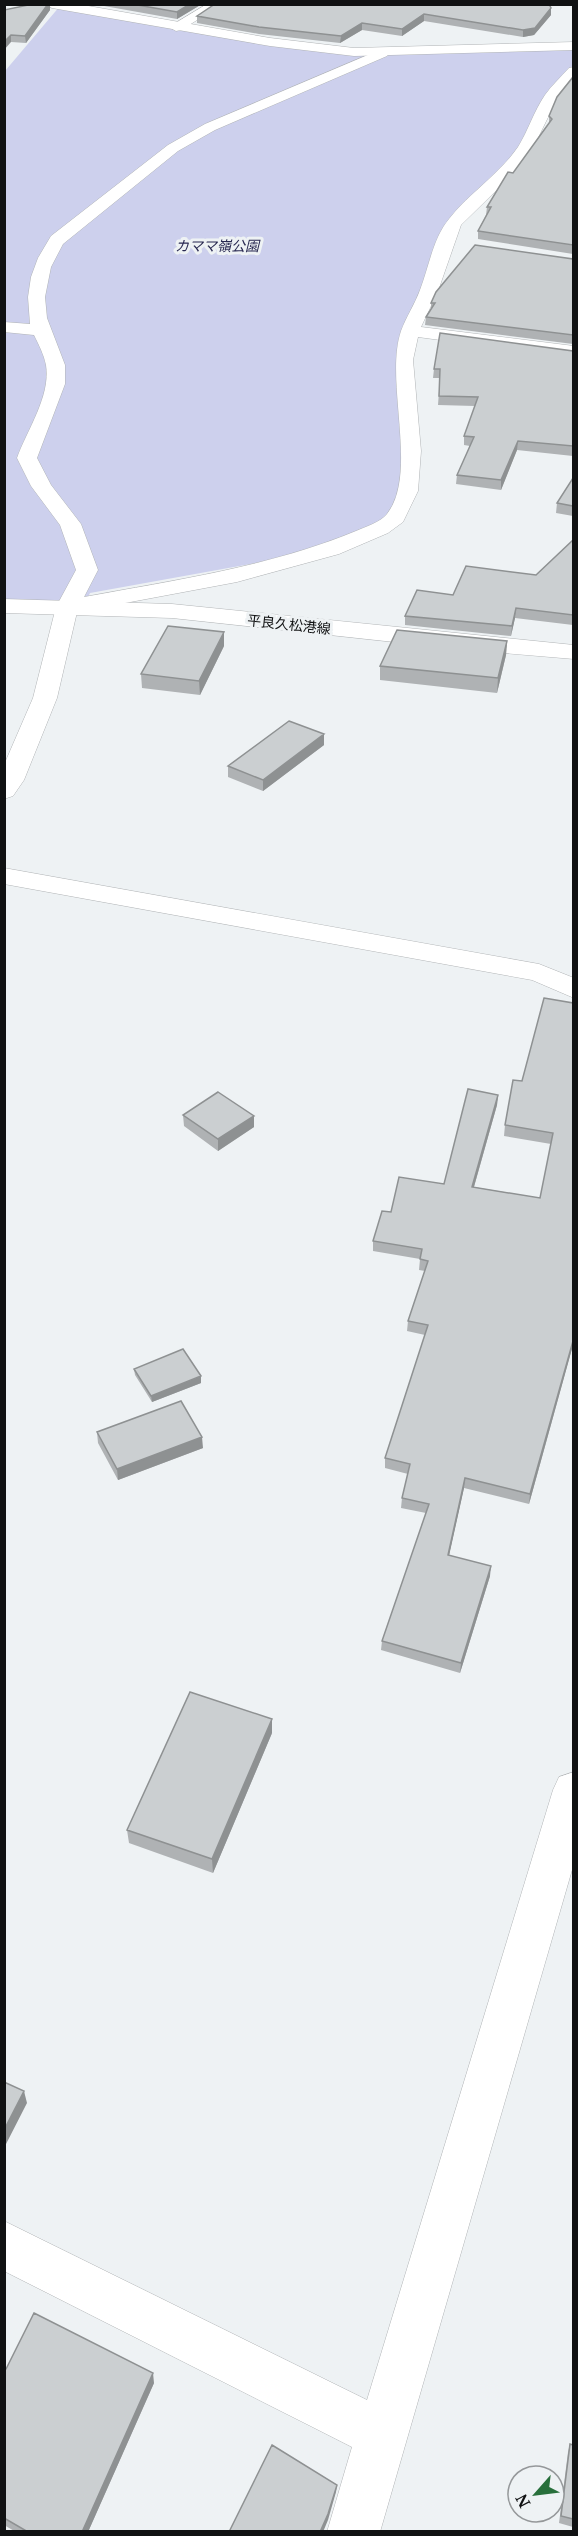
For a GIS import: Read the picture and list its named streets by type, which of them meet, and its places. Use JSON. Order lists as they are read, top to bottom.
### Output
{
  "streets": {
    "street": ["平良久松港線"]
  },
  "parks": ["カママ嶺公園"],
  "north": "bottom left"
}
